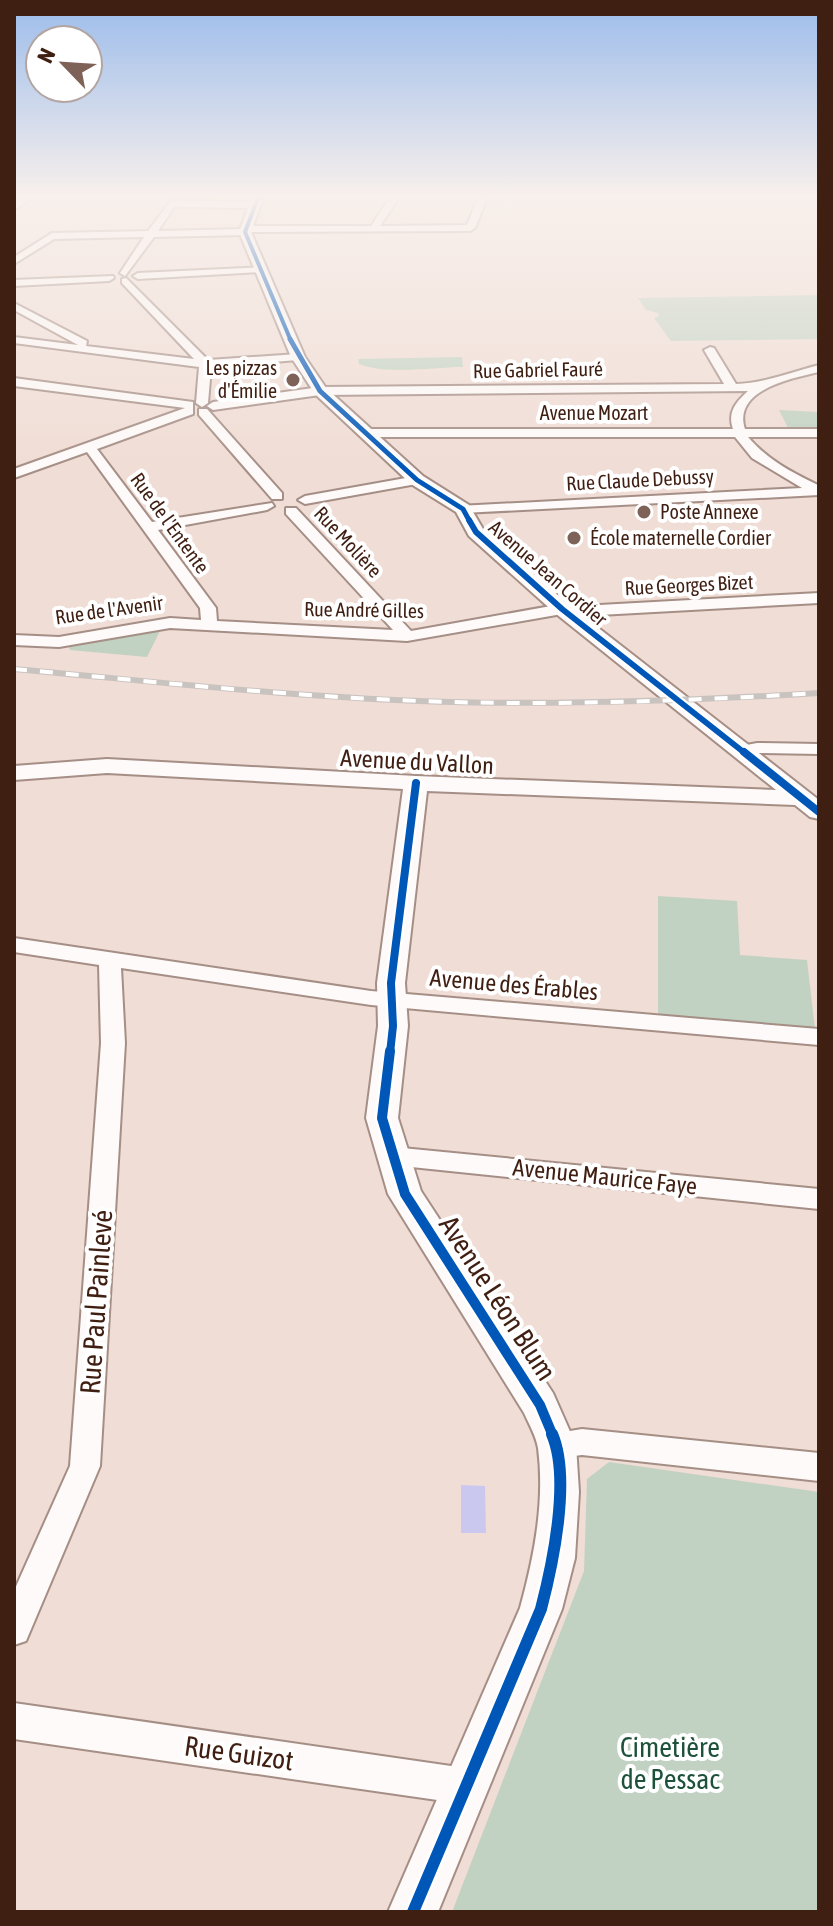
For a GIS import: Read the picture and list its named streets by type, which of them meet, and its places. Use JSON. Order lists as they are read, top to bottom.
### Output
{
  "streets": {
    "street": [
      "Rue Gabriel Fauré",
      "Avenue Mozart",
      "Rue Claude Debussy",
      "Rue de l'Entente",
      "Rue Molière",
      "Avenue Jean Cordier",
      "Rue Georges Bizet",
      "Rue de l'Avenir",
      "Rue André Gilles",
      "Avenue du Vallon",
      "Avenue des Érables",
      "Avenue Maurice Faye",
      "Avenue Léon Blum",
      "Rue Paul Painlevé",
      "Rue Guizot"
    ]
  },
  "crossings": [
    ["Rue Gabriel Fauré", "Avenue Jean Cordier"],
    ["Avenue Mozart", "Avenue Jean Cordier"],
    ["Rue Claude Debussy", "Avenue Jean Cordier"],
    ["Rue de l'Entente", "Rue de l'Avenir"],
    ["Rue de l'Entente", "Rue André Gilles"],
    ["Rue Molière", "Rue André Gilles"],
    ["Avenue Jean Cordier", "Rue Georges Bizet"],
    ["Avenue Jean Cordier", "Rue André Gilles"],
    ["Avenue Jean Cordier", "Avenue du Vallon"],
    ["Rue Georges Bizet", "Rue André Gilles"],
    ["Rue de l'Avenir", "Rue André Gilles"],
    ["Avenue du Vallon", "Avenue Léon Blum"],
    ["Avenue des Érables", "Avenue Léon Blum"],
    ["Avenue des Érables", "Rue Paul Painlevé"],
    ["Avenue Maurice Faye", "Avenue Léon Blum"],
    ["Avenue Léon Blum", "Rue Guizot"]
  ],
  "parks": ["Cimetière de Pessac"],
  "places": ["Les pizzas d'Émilie", "Poste Annexe", "École maternelle Cordier"],
  "north": "top left"
}
